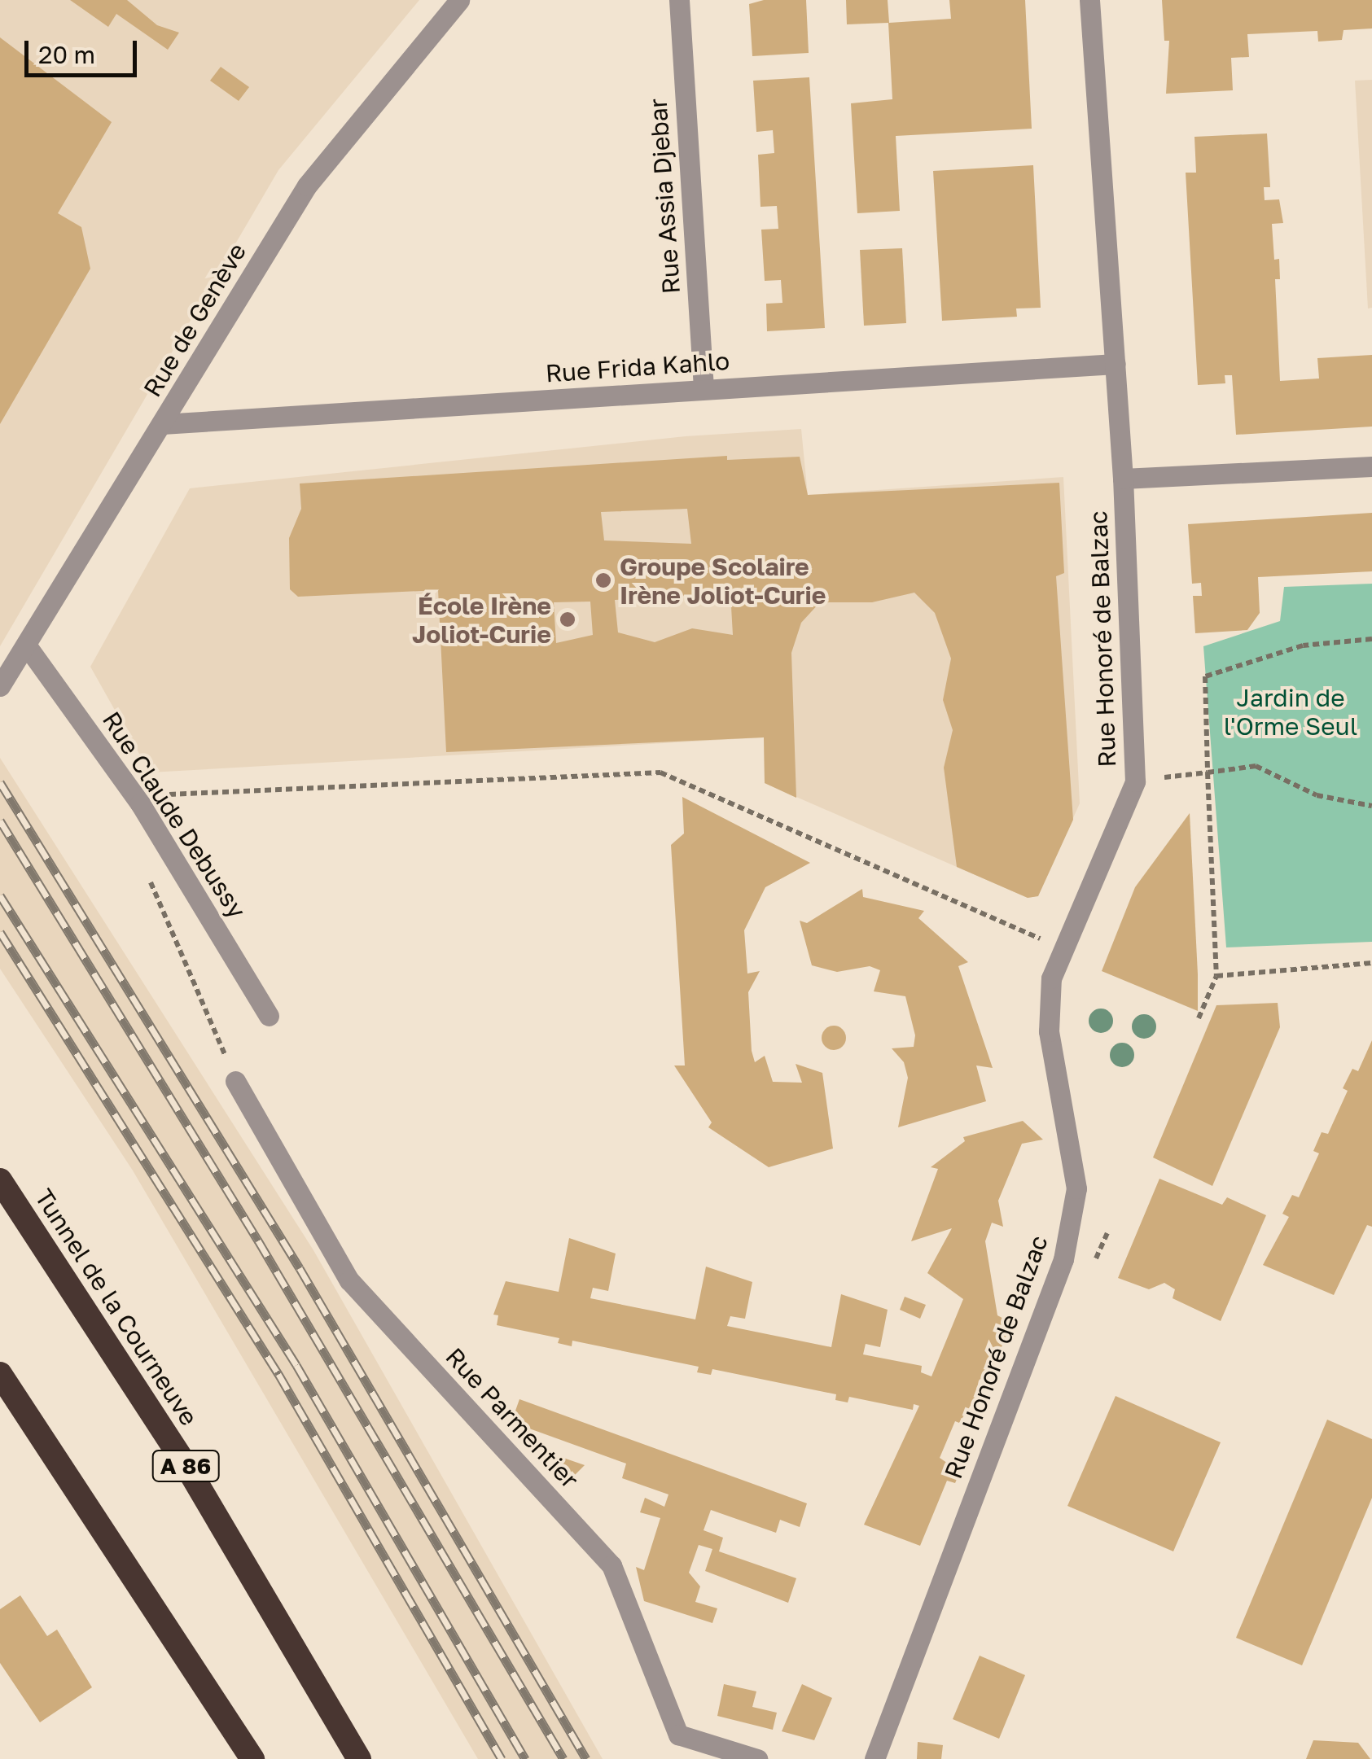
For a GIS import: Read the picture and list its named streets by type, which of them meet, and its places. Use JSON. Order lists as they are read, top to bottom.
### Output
{
  "streets": {
    "highway": ["Tunnel de la Courneuve", "A 86"],
    "street": [
      "Rue Assia Djebar",
      "Rue de Genève",
      "Rue Frida Kahlo",
      "Rue Honoré de Balzac",
      "Rue Claude Debussy",
      "Rue Parmentier"
    ]
  },
  "crossings": [
    ["Rue Assia Djebar", "Rue Frida Kahlo"],
    ["Rue de Genève", "Rue Frida Kahlo"],
    ["Rue de Genève", "Rue Claude Debussy"],
    ["Rue Frida Kahlo", "Rue Honoré de Balzac"]
  ],
  "parks": ["Jardin de l'Orme Seul"],
  "places": ["Groupe Scolaire Irène Joliot-Curie", "École Irène Joliot-Curie"],
  "scale_bar": "20 m"
}
